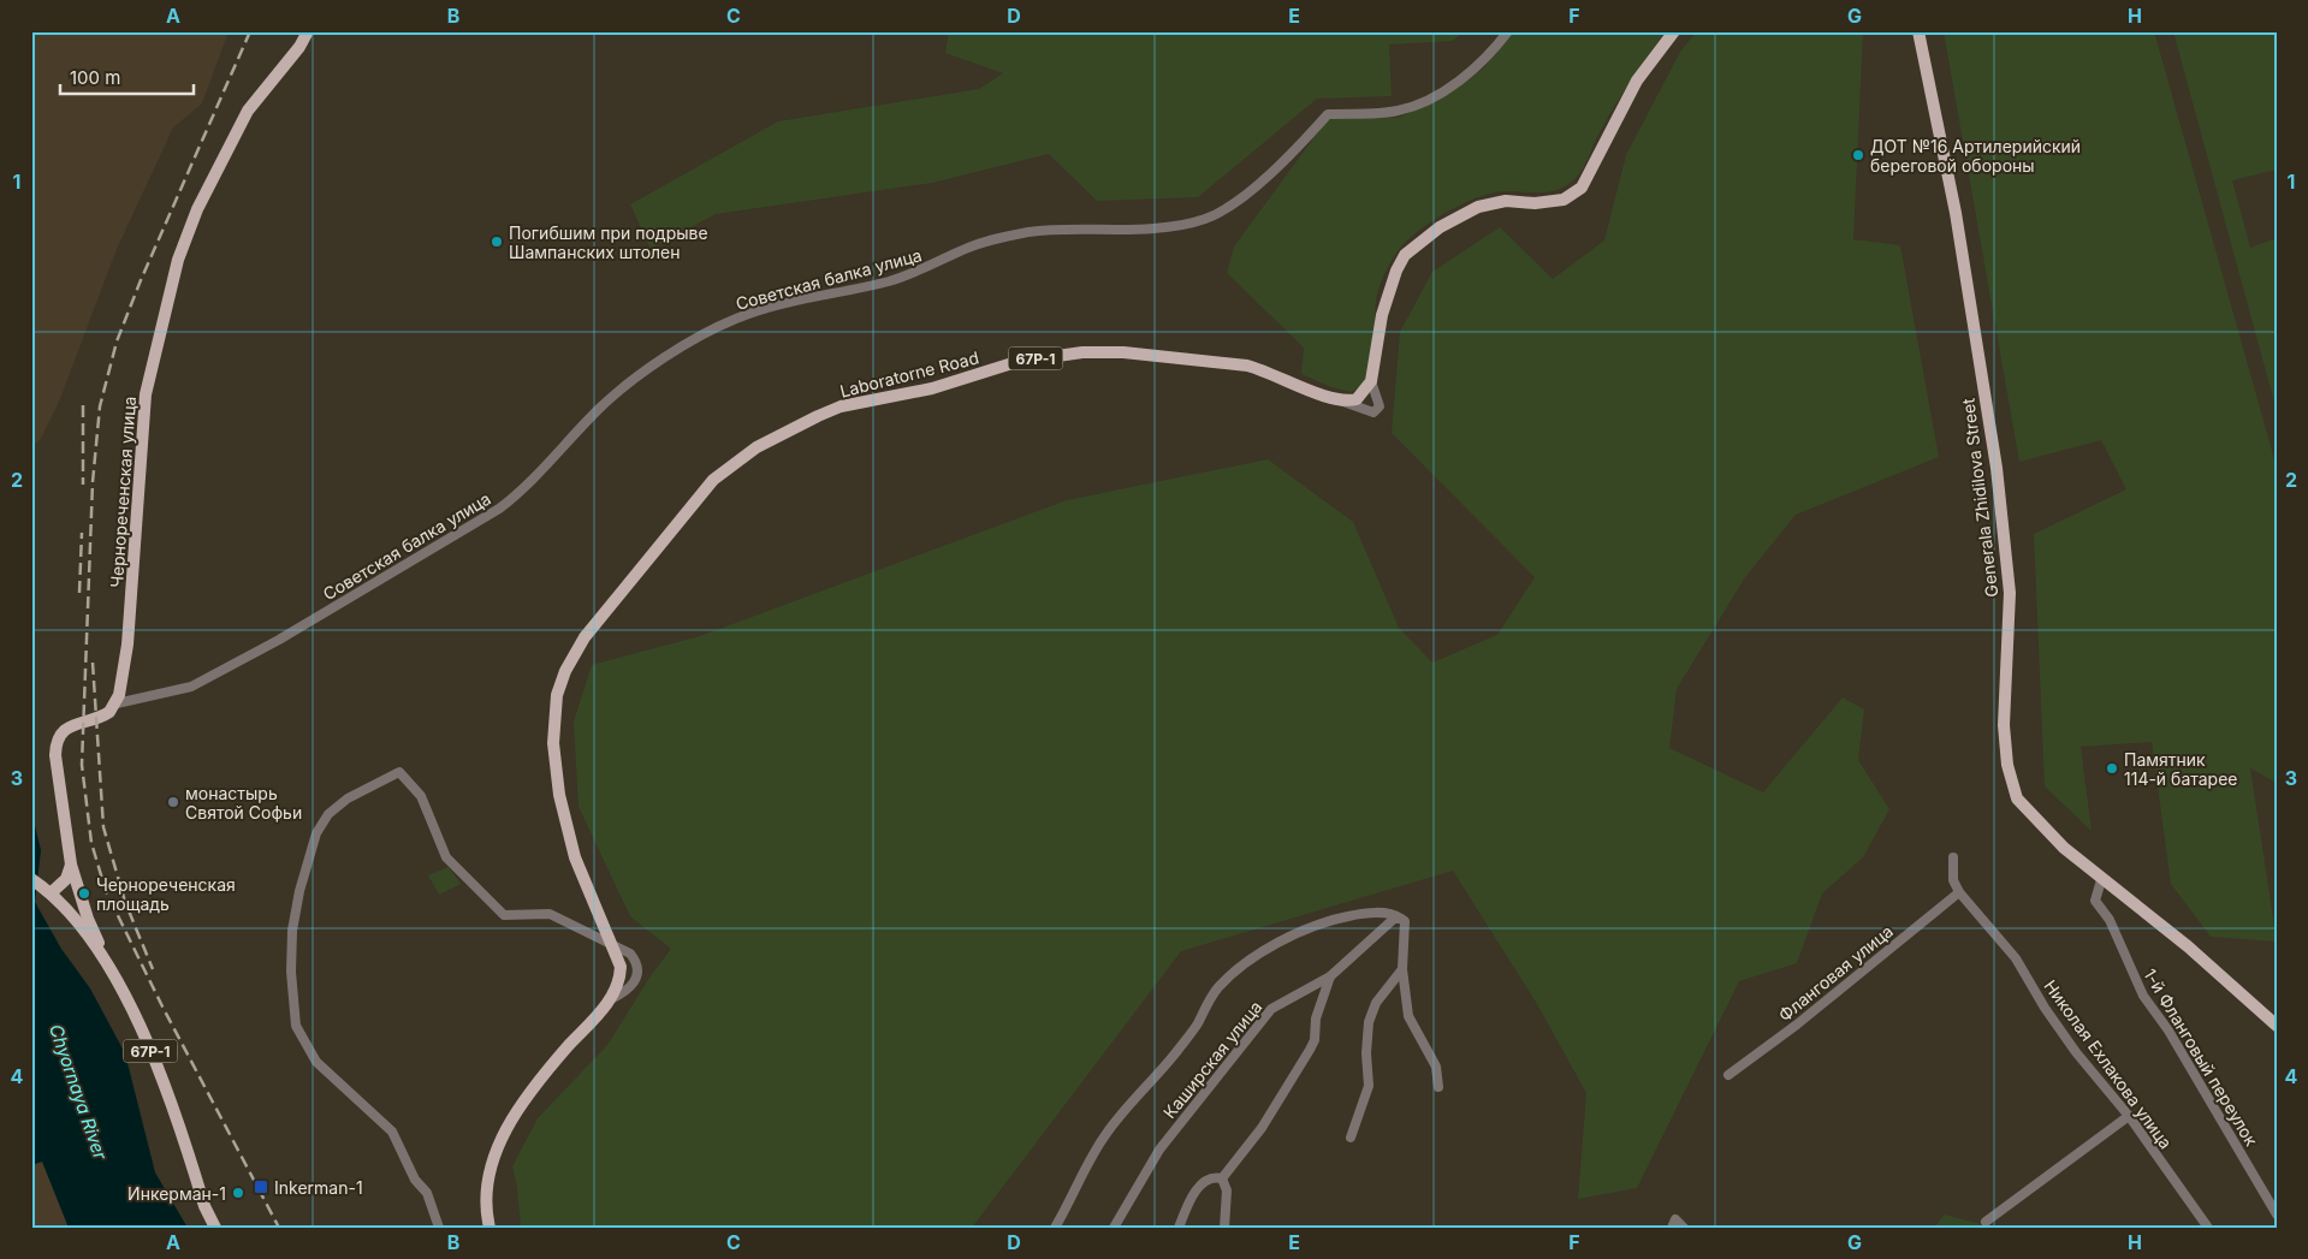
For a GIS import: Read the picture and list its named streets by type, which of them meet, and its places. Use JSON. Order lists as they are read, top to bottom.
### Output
{
  "streets": {
    "main road": [
      "67Р-1",
      "Laboratorne Road",
      "Чернореченская улица",
      "Generala Zhidilova Street"
    ],
    "street": [
      "Советская балка улица",
      "Фланговая улица",
      "1-й Фланговый переулок",
      "Каширская улица",
      "Николая Ехлакова улица"
    ]
  },
  "crossings": [
    ["Советская балка улица", "Чернореченская улица"],
    ["67Р-1", "Laboratorne Road"],
    ["Generala Zhidilova Street", "1-й Фланговый переулок"],
    ["Фланговая улица", "Николая Ехлакова улица"]
  ],
  "water": ["Chyornaya River"],
  "places": {
    "other": [
      "ДОТ №16 Артилерийский береговой обороны",
      "Погибшим при подрыве Шампанских штолен",
      "Памятник 114-й батарее",
      "монастырь Святой Софьи",
      "Чернореченская площадь",
      "Инкерман-1"
    ],
    "transit": ["Inkerman-1"]
  },
  "scale_bar": "100 m",
  "grid": {
    "columns": [
      "A",
      "B",
      "C",
      "D",
      "E",
      "F",
      "G",
      "H"
    ],
    "rows": [
      "1",
      "2",
      "3",
      "4"
    ]
  }
}
